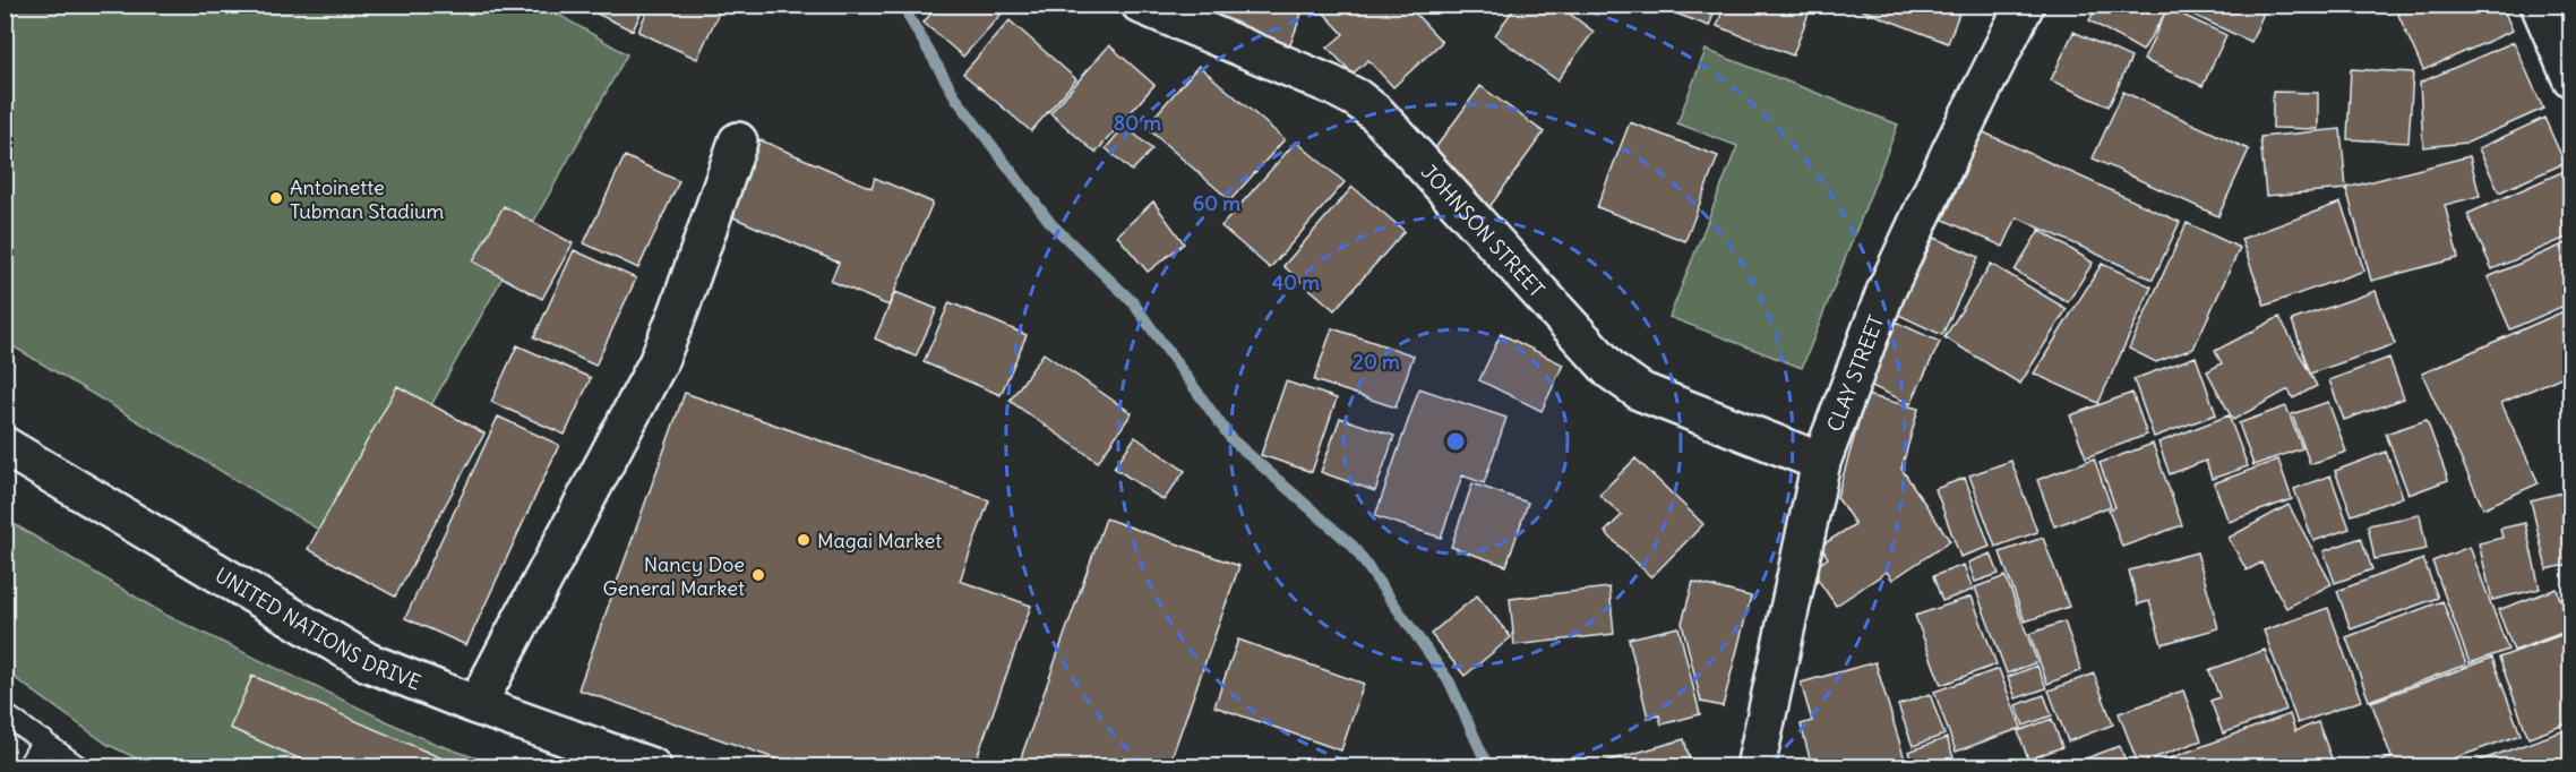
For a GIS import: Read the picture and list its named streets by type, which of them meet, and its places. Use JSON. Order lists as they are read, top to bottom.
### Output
{
  "streets": {
    "street": ["JOHNSON STREET", "CLAY STREET", "UNITED NATIONS DRIVE"]
  },
  "crossings": [
    ["JOHNSON STREET", "CLAY STREET"]
  ],
  "places": ["Antoinette Tubman Stadium", "Magai Market", "Nancy Doe General Market"],
  "rings": [
    "80 m",
    "60 m",
    "40 m",
    "20 m"
  ]
}
